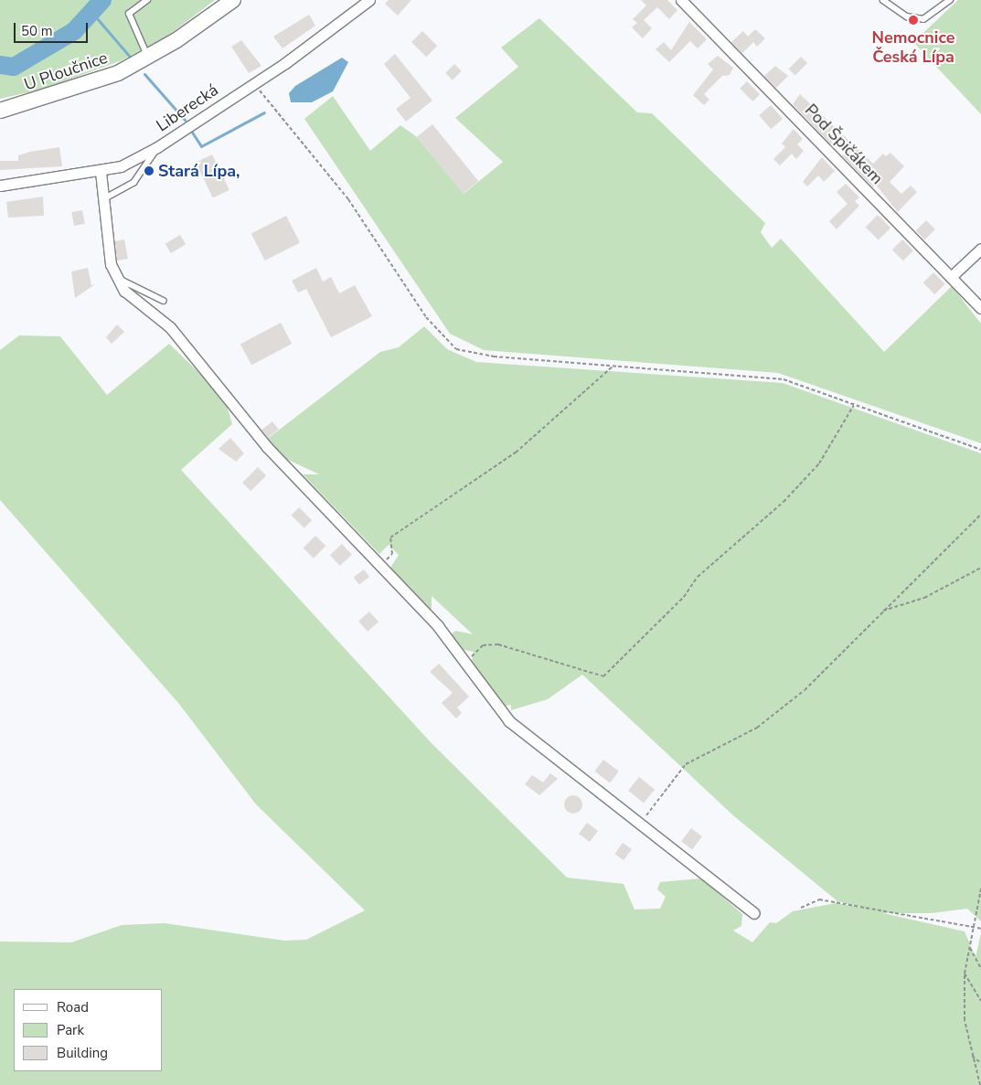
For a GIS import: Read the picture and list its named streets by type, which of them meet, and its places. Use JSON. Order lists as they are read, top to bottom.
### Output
{
  "streets": {
    "main road": ["U Ploučnice"],
    "street": ["Liberecká", "Pod Špičákem"]
  },
  "places": ["Nemocnice Česká Lípa", "Stará Lípa,"],
  "legend": ["Road", "Park", "Building"],
  "scale_bar": "50 m"
}
